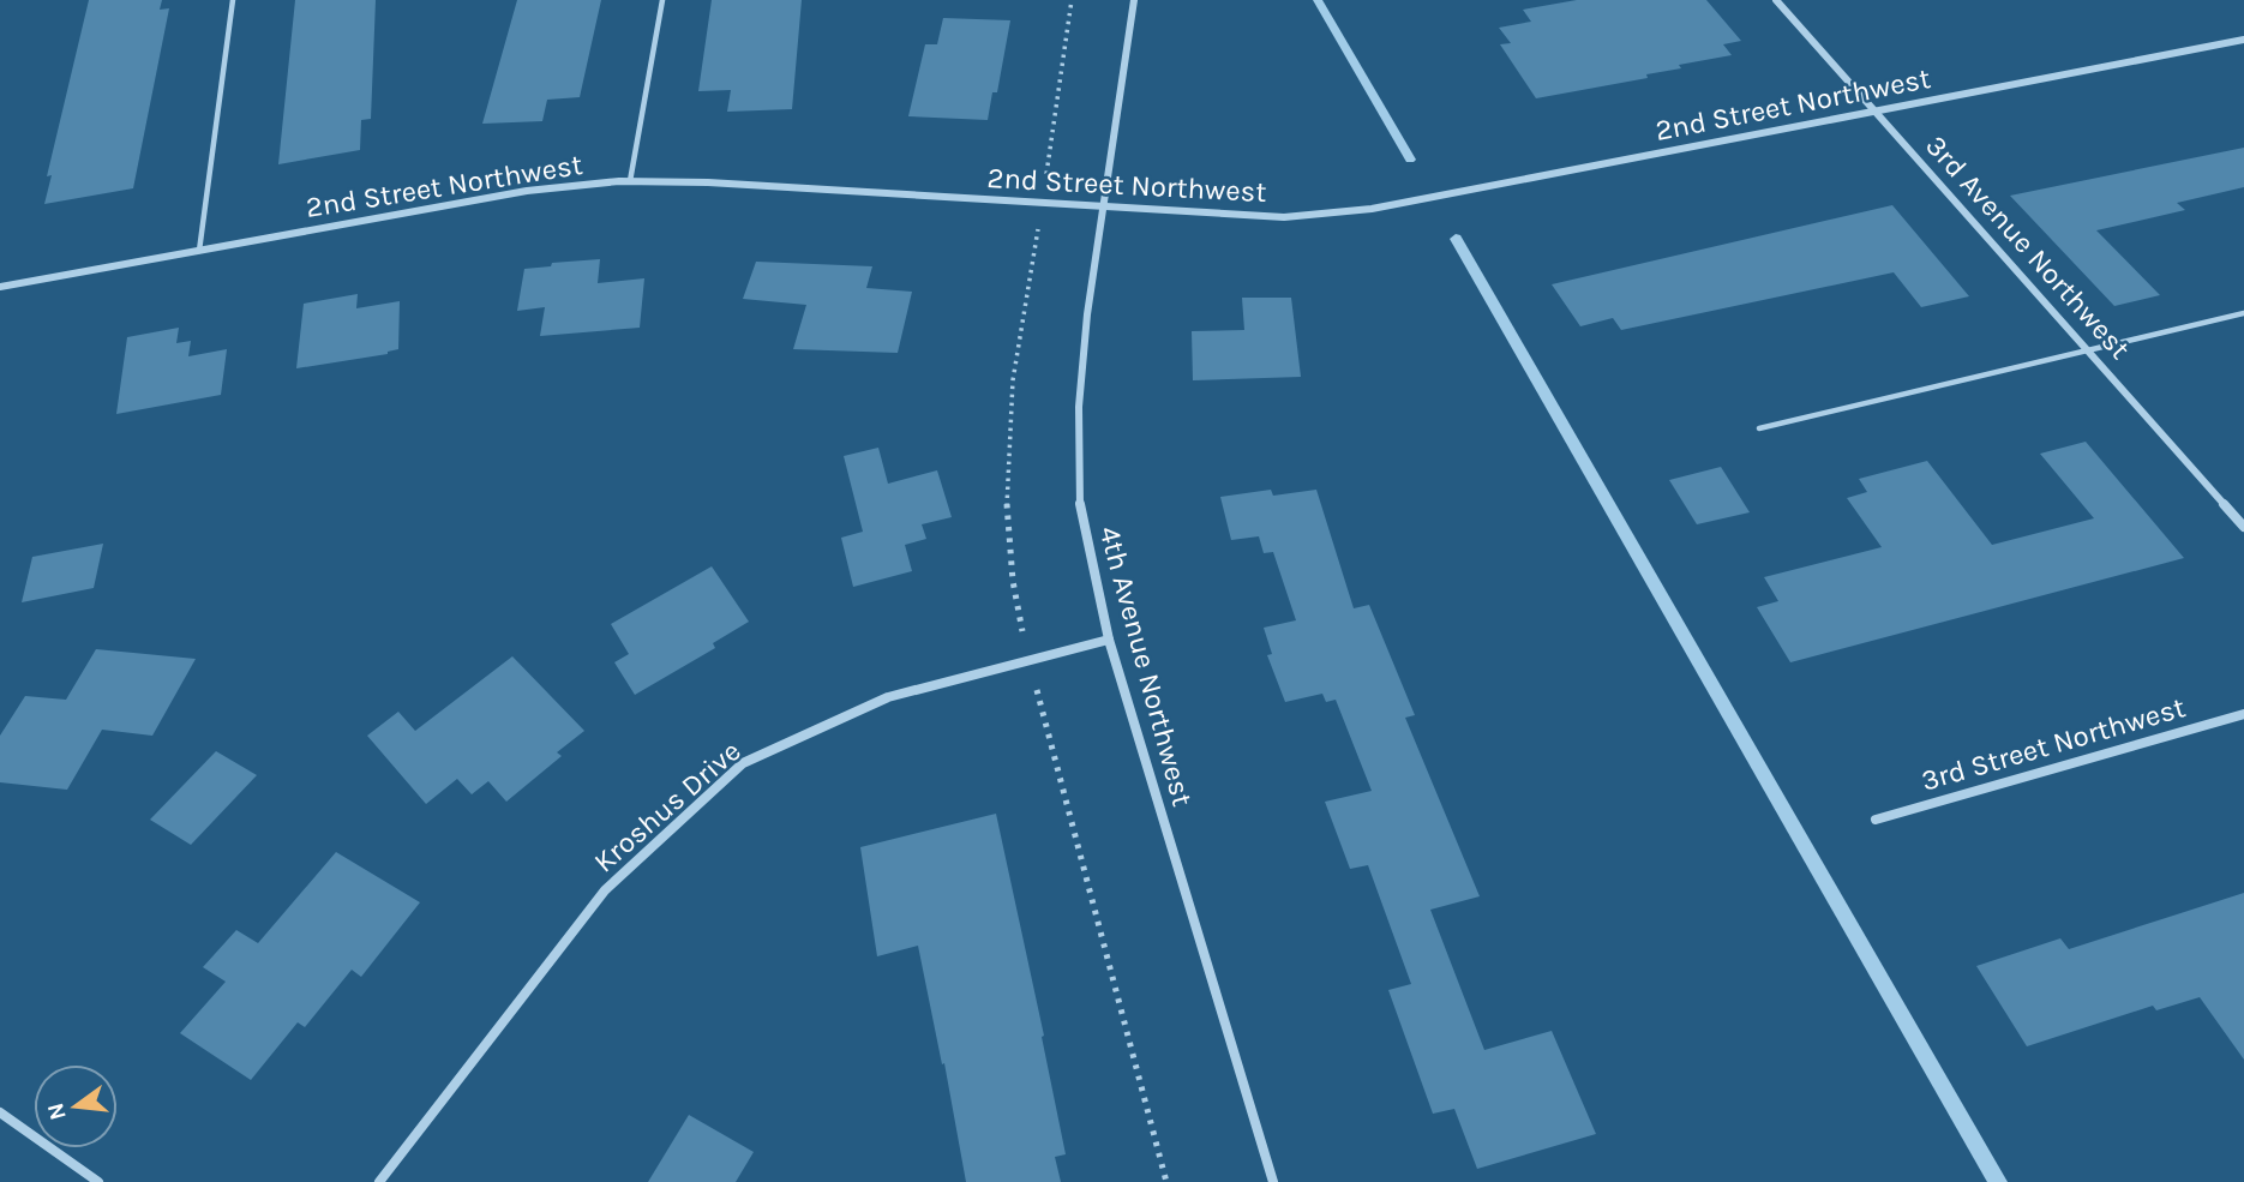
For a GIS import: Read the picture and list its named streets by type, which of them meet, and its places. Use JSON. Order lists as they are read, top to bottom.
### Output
{
  "streets": {
    "street": [
      "2nd Street Northwest",
      "3rd Avenue Northwest",
      "4th Avenue Northwest",
      "3rd Street Northwest",
      "Kroshus Drive"
    ]
  },
  "crossings": [
    ["2nd Street Northwest", "3rd Avenue Northwest"],
    ["2nd Street Northwest", "4th Avenue Northwest"],
    ["4th Avenue Northwest", "Kroshus Drive"]
  ],
  "north": "left"
}
